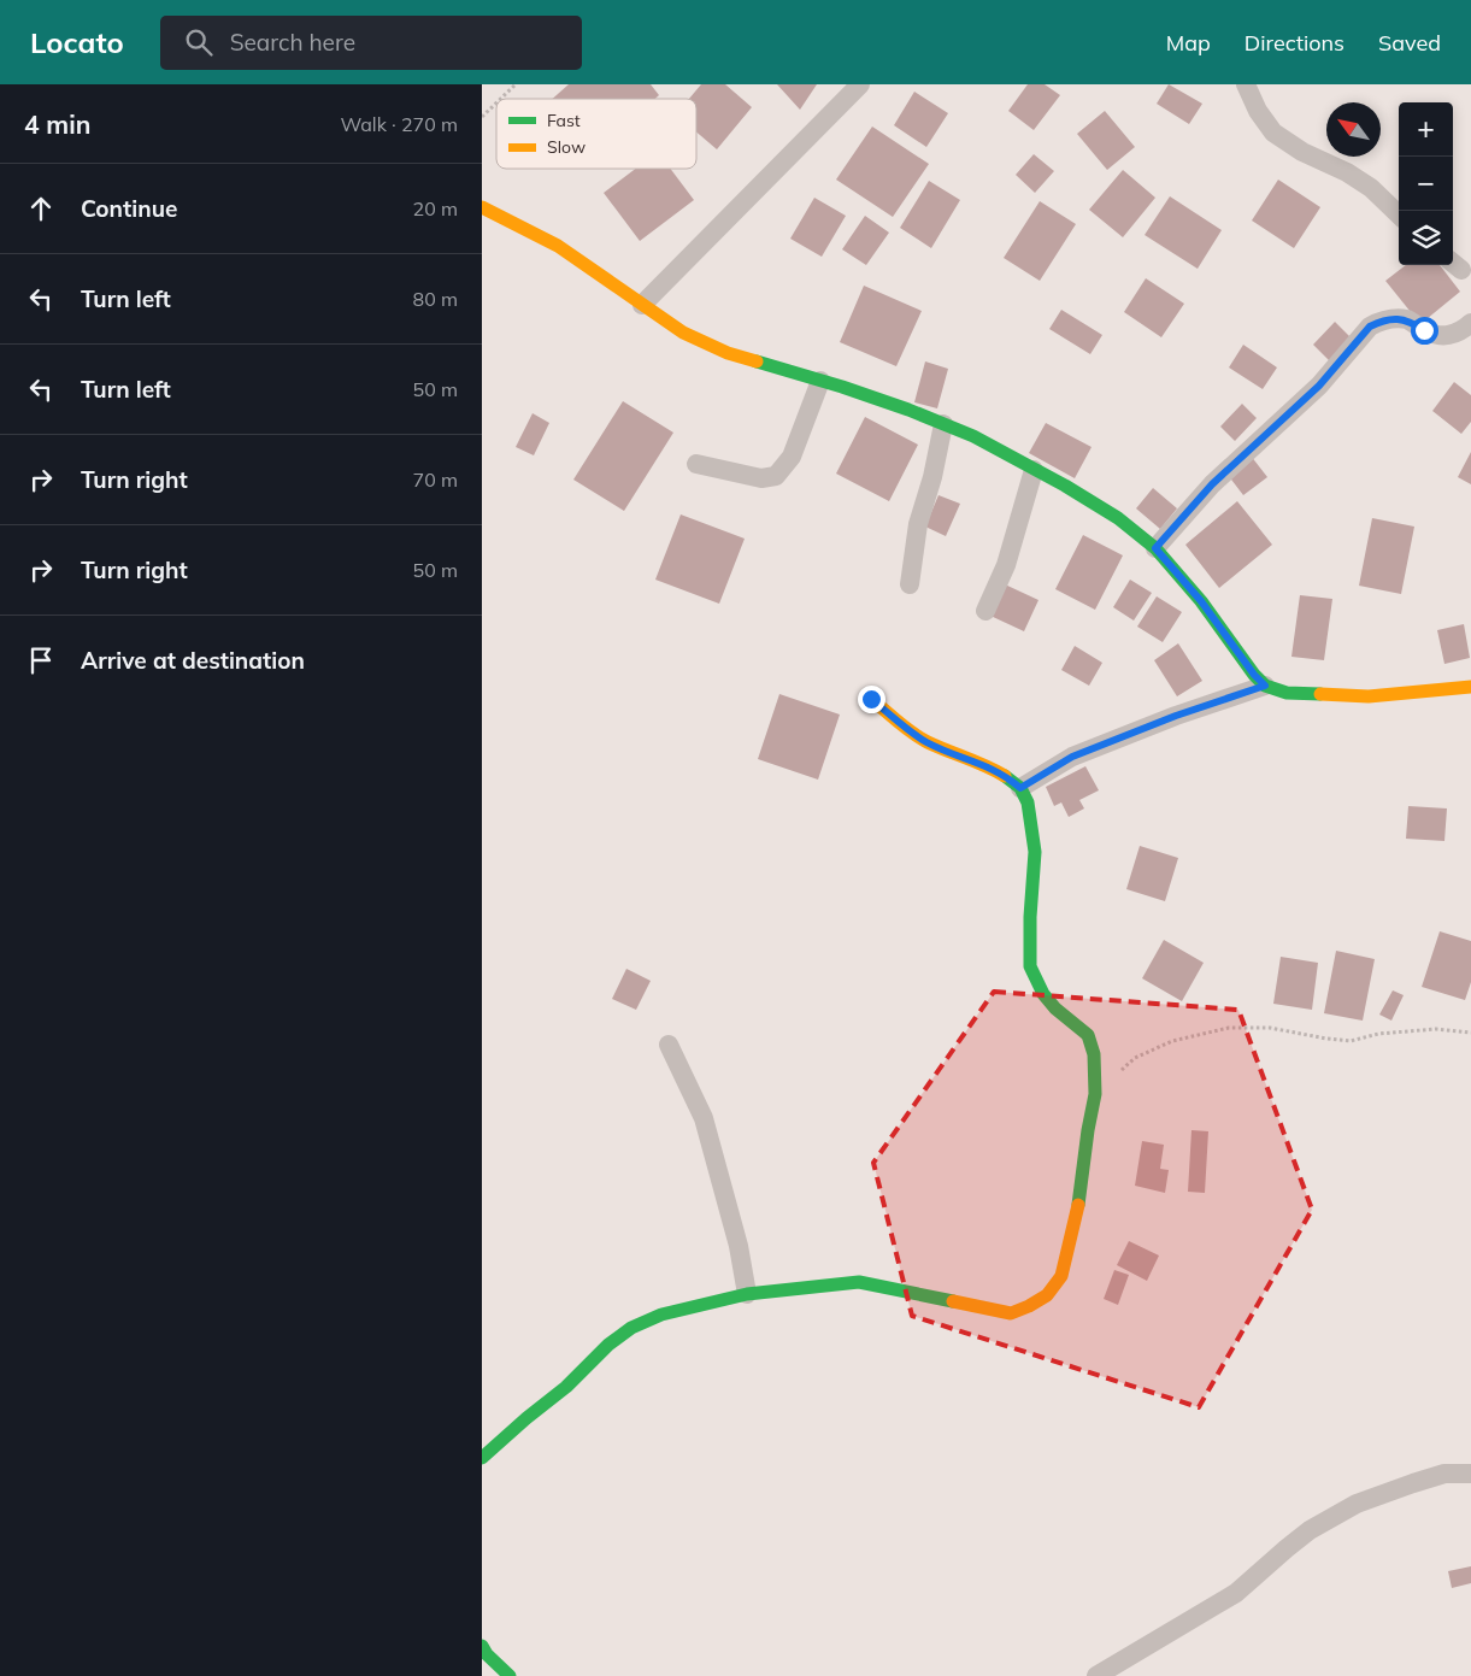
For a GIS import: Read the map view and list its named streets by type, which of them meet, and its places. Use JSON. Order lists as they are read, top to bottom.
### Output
{
  "legend": ["Fast", "Slow"],
  "north": "top left",
  "page": {
    "header": "Locato",
    "search": "Search here",
    "nav": ["Map", "Directions", "Saved"],
    "heading": ["4 min", "Walk · 270 m"],
    "map_buttons": ["+", "−"],
    "list": [
      ["Continue", "20 m"],
      ["Turn left", "80 m"],
      ["Turn left", "50 m"],
      ["Turn right", "70 m"],
      ["Turn right", "50 m"],
      "Arrive at destination"
    ]
  }
}
